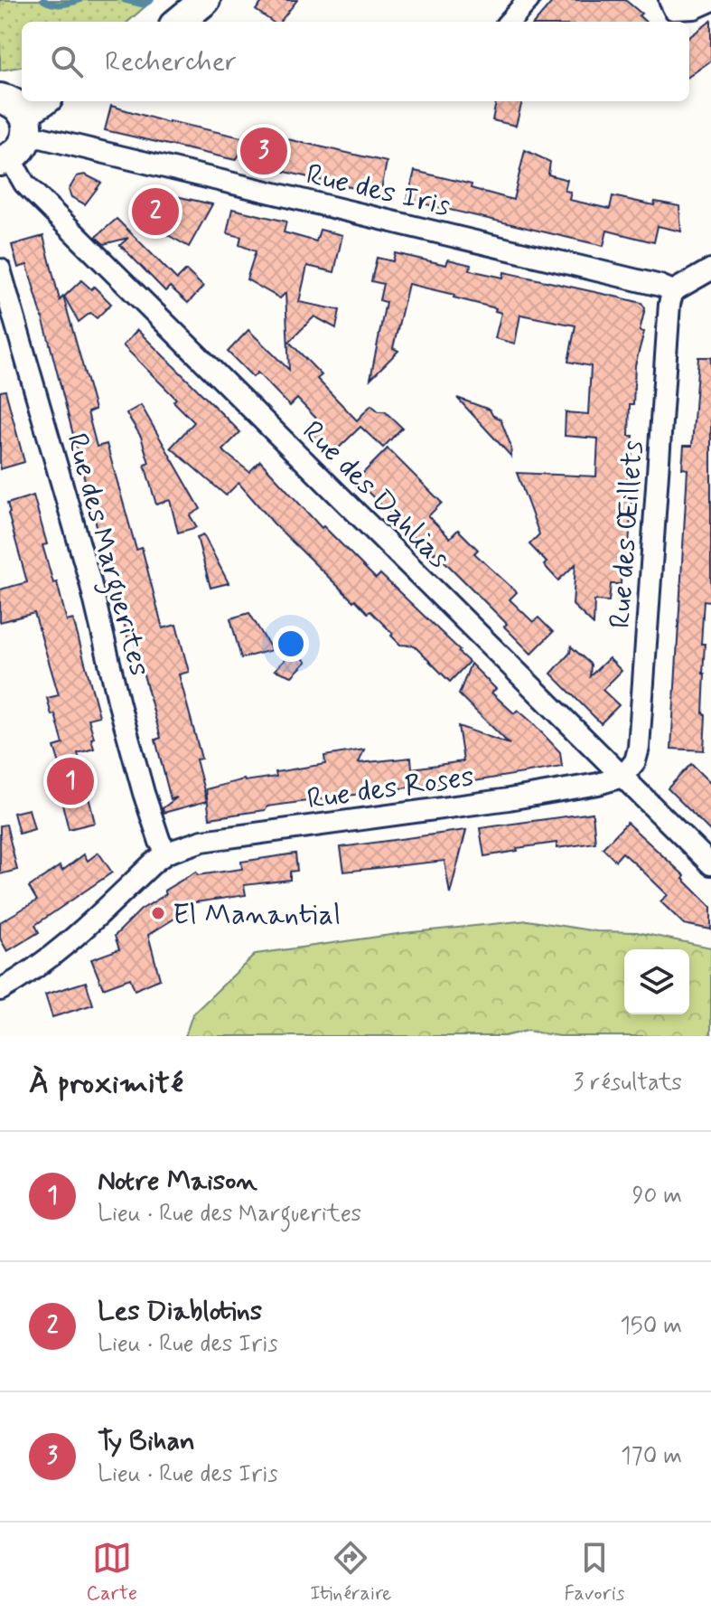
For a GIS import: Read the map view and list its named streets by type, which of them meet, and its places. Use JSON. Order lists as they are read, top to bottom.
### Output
{
  "streets": {
    "street": [
      "Rue des Iris",
      "Rue des Dahlias",
      "Rue des Œillets",
      "Rue des Marguerites",
      "Rue des Roses"
    ]
  },
  "crossings": [
    ["Rue des Iris", "Rue des Dahlias"],
    ["Rue des Iris", "Rue des Œillets"],
    ["Rue des Dahlias", "Rue des Œillets"],
    ["Rue des Dahlias", "Rue des Roses"],
    ["Rue des Œillets", "Rue des Roses"],
    ["Rue des Marguerites", "Rue des Roses"]
  ],
  "places": ["El Manantial"],
  "page": {
    "search": "Rechercher",
    "pins": ["3", "2", "1"],
    "heading": ["À proximité", "3 résultats"],
    "list": [
      {
        "mark": "1",
        "name": "Notre Maison",
        "note": "Lieu · Rue des Marguerites",
        "value": "90 m"
      },
      {
        "mark": "2",
        "name": "Les Diablotins",
        "note": "Lieu · Rue des Iris",
        "value": "150 m"
      },
      {
        "mark": "3",
        "name": "Ty Bihan",
        "note": "Lieu · Rue des Iris",
        "value": "170 m"
      }
    ],
    "nav": ["Carte", "Itinéraire", "Favoris"]
  }
}
